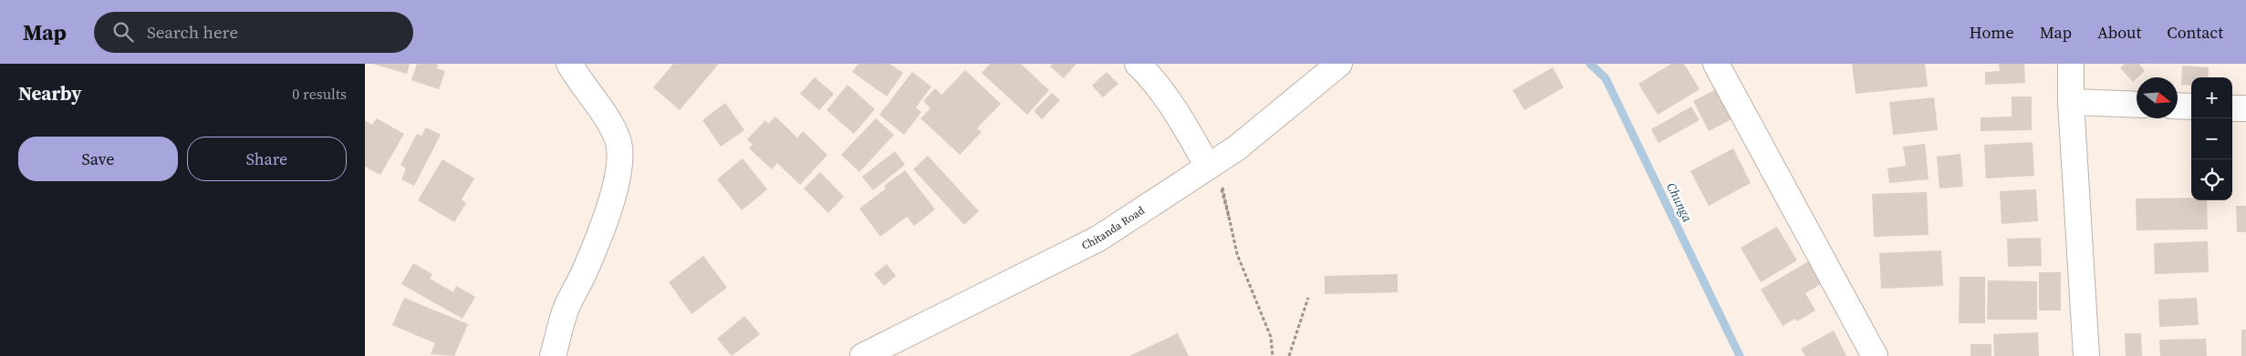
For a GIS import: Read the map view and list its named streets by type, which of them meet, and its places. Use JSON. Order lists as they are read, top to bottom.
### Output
{
  "streets": {
    "street": ["Chitanda Road"]
  },
  "water": ["Chunga"],
  "north": "right",
  "page": {
    "header": "Map",
    "search": "Search here",
    "nav": [
      "Home",
      "Map",
      "About",
      "Contact"
    ],
    "heading": ["Nearby", "0 results"],
    "map_buttons": ["+", "−"],
    "buttons": ["Save", "Share"]
  }
}
